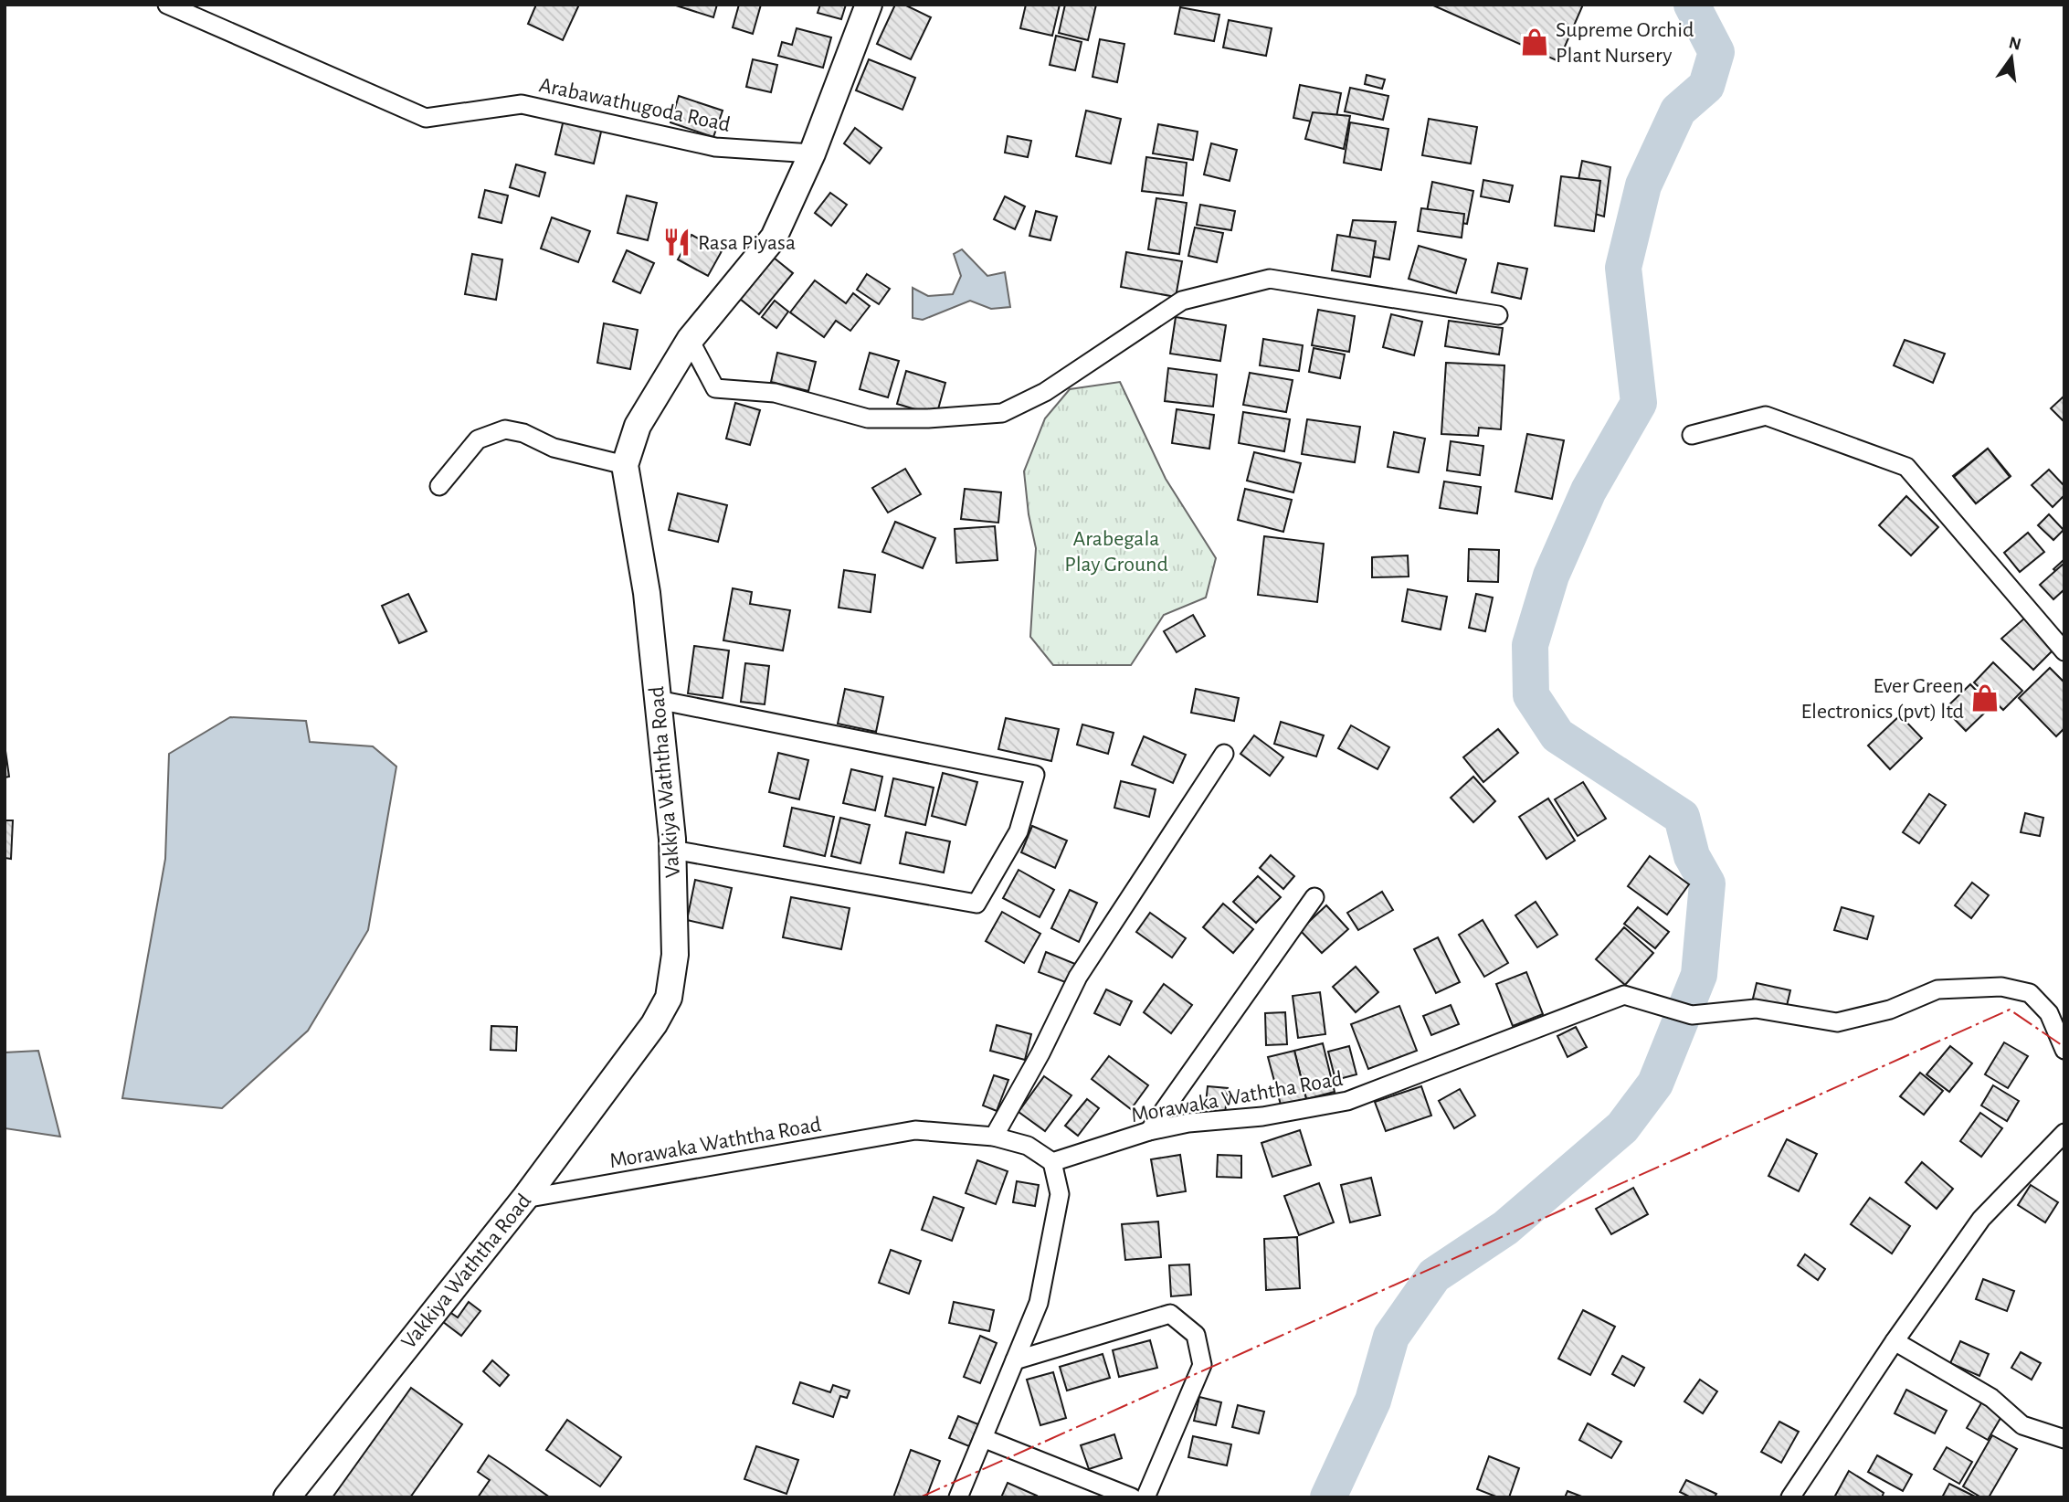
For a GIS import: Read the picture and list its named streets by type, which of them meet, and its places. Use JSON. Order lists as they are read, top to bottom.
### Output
{
  "streets": {
    "street": ["Arabawathugoda Road", "Vakkiya Waththa Road", "Morawaka Waththa Road"]
  },
  "crossings": [
    ["Arabawathugoda Road", "Vakkiya Waththa Road"],
    ["Vakkiya Waththa Road", "Morawaka Waththa Road"]
  ],
  "parks": ["Arabegala Play Ground"],
  "places": {
    "shop": ["Supreme Orchid Plant Nursery", "Ever Green Electronics (pvt) ltd"],
    "restaurant": ["Rasa Piyasa"]
  },
  "north": "top"
}
